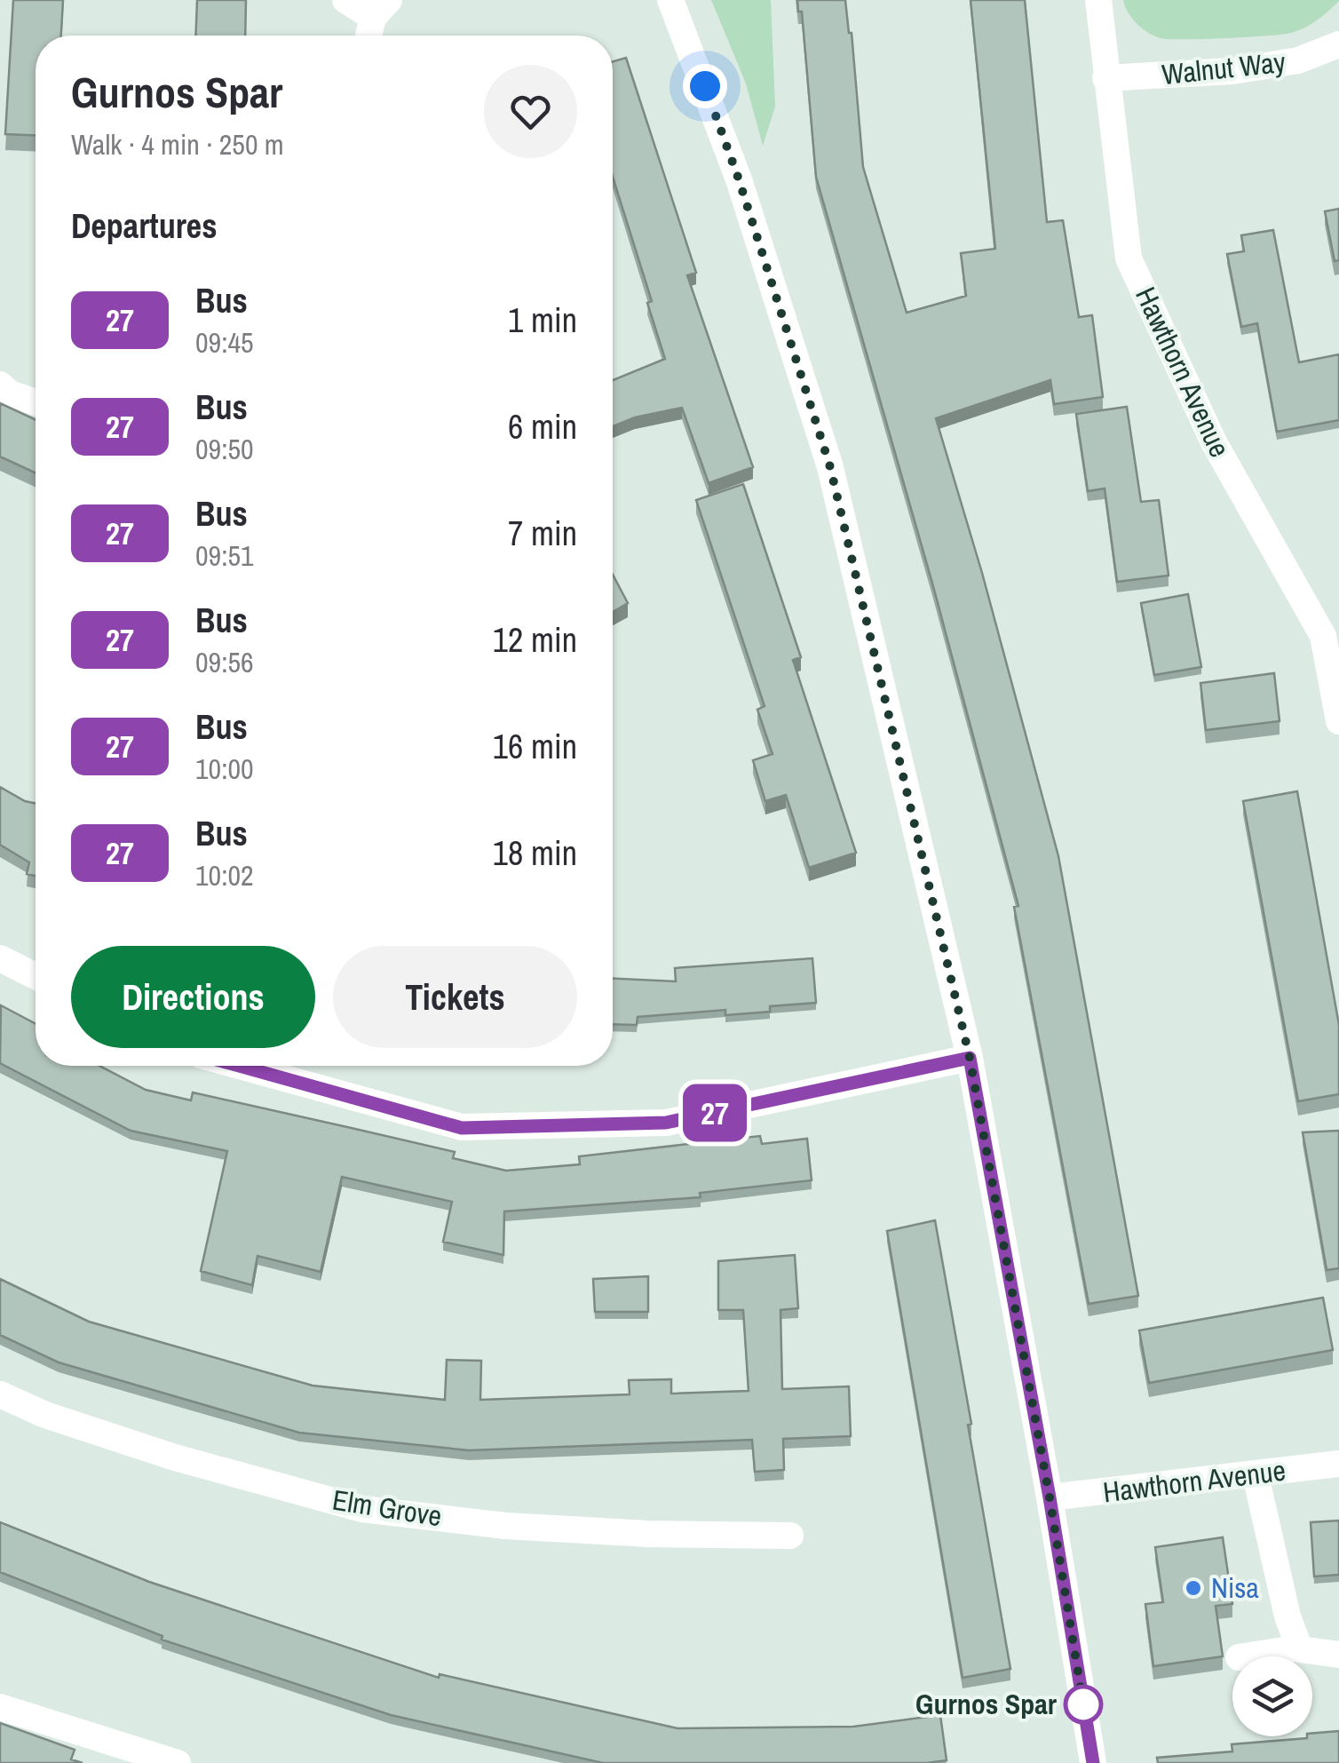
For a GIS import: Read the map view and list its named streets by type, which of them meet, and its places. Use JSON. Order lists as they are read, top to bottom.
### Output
{
  "streets": {
    "street": ["Walnut Way", "Hawthorn Avenue", "Elm Grove"]
  },
  "crossings": [
    ["Walnut Way", "Hawthorn Avenue"]
  ],
  "places": ["Nisa", "Gurnos Spar"],
  "lines": ["bus line 27"],
  "page": {
    "on_map": "27",
    "heading": [
      ["Gurnos Spar", "Walk · 4 min · 250 m"],
      "Departures"
    ],
    "list": [
      {
        "mark": "27",
        "name": "Bus",
        "note": "09:45",
        "value": "1 min"
      },
      {
        "mark": "27",
        "name": "Bus",
        "note": "09:50",
        "value": "6 min"
      },
      {
        "mark": "27",
        "name": "Bus",
        "note": "09:51",
        "value": "7 min"
      },
      {
        "mark": "27",
        "name": "Bus",
        "note": "09:56",
        "value": "12 min"
      },
      {
        "mark": "27",
        "name": "Bus",
        "note": "10:00",
        "value": "16 min"
      },
      {
        "mark": "27",
        "name": "Bus",
        "note": "10:02",
        "value": "18 min"
      }
    ],
    "buttons": ["Directions", "Tickets"]
  }
}
